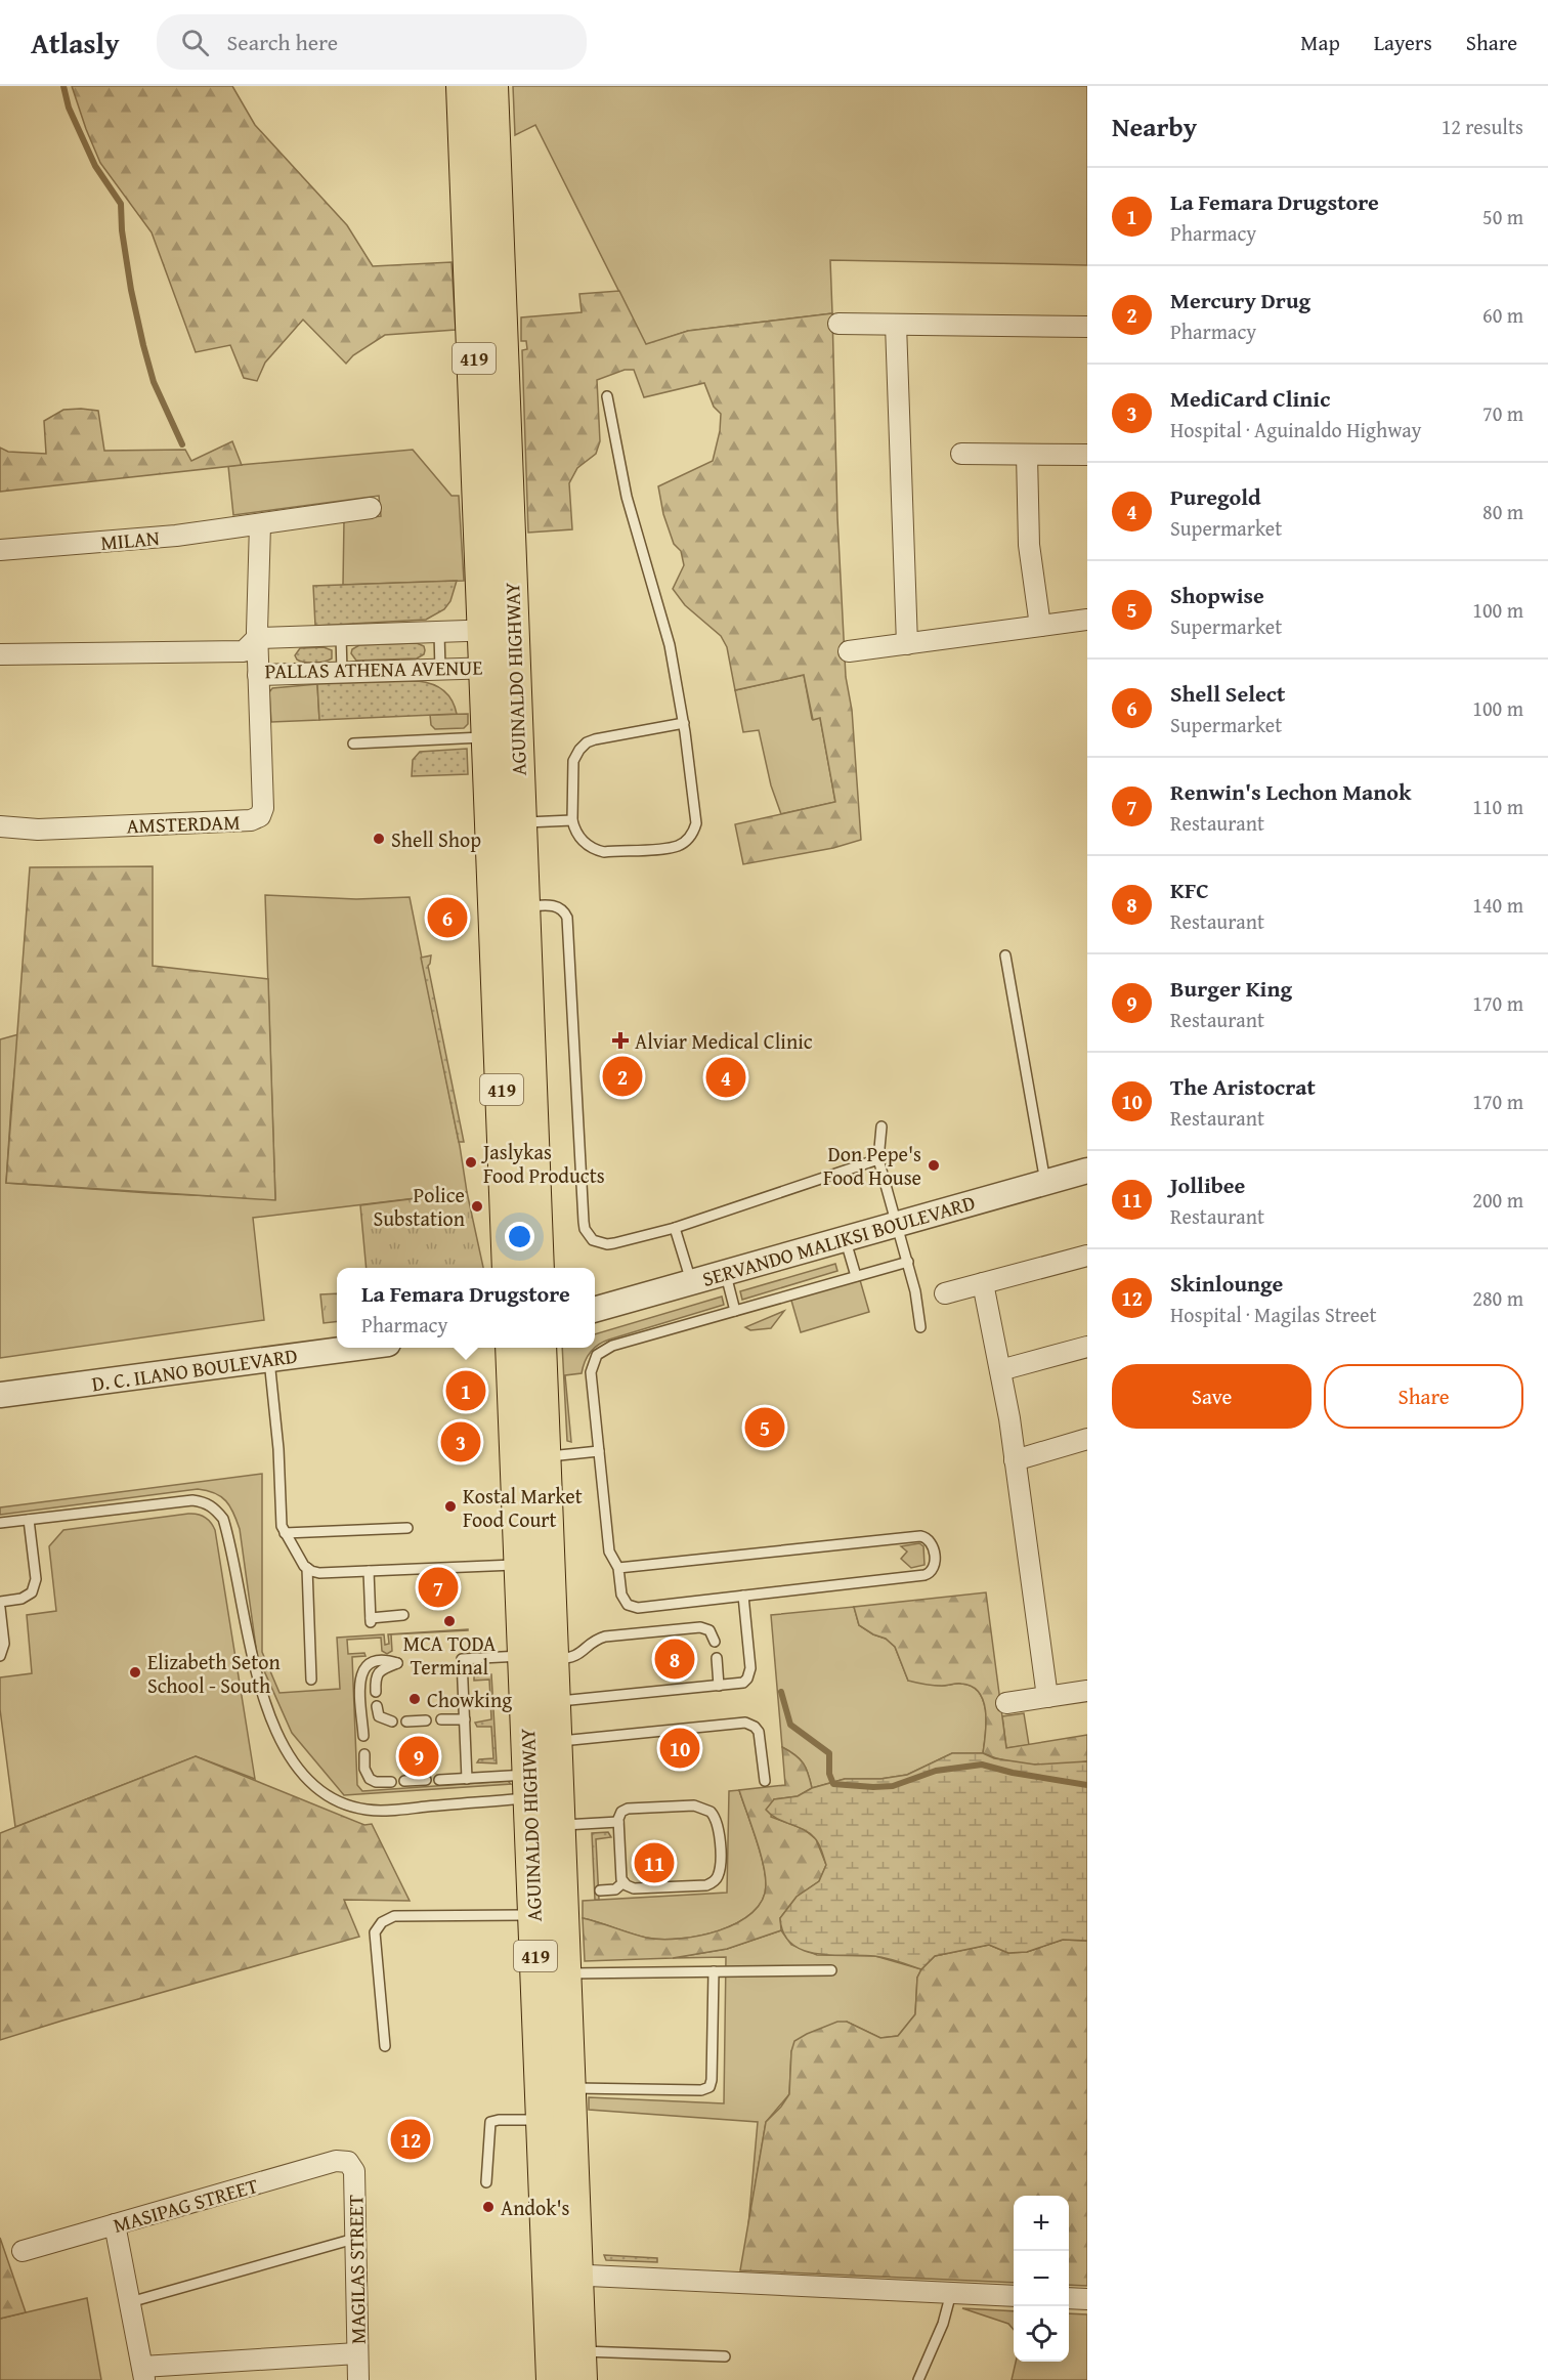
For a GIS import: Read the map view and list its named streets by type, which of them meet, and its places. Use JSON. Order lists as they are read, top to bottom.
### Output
{
  "streets": {
    "highway": ["419", "AGUINALDO HIGHWAY"],
    "street": [
      "MILAN",
      "PALLAS ATHENA AVENUE",
      "AMSTERDAM",
      "SERVANDO MALIKSI BOULEVARD",
      "D. C. ILANO BOULEVARD",
      "MASIPAG STREET",
      "MAGILAS STREET"
    ]
  },
  "crossings": [
    ["PALLAS ATHENA AVENUE", "AGUINALDO HIGHWAY"],
    ["PALLAS ATHENA AVENUE", "AMSTERDAM"],
    ["MASIPAG STREET", "MAGILAS STREET"]
  ],
  "places": {
    "other": [
      "Shell Shop",
      "Jaslykas Food Products",
      "Don Pepe's Food House",
      "Police Substation",
      "Kostal Market Food Court",
      "MCA TODA Terminal",
      "Elizabeth Seton School - South",
      "Chowking",
      "Andok's"
    ],
    "health": ["Alviar Medical Clinic"]
  },
  "page": {
    "header": "Atlasly",
    "search": "Search here",
    "nav": ["Map", "Layers", "Share"],
    "heading": ["Nearby", "12 results"],
    "list": [
      {
        "mark": "1",
        "name": "La Femara Drugstore",
        "note": "Pharmacy",
        "value": "50 m"
      },
      {
        "mark": "2",
        "name": "Mercury Drug",
        "note": "Pharmacy",
        "value": "60 m"
      },
      {
        "mark": "3",
        "name": "MediCard Clinic",
        "note": "Hospital · Aguinaldo Highway",
        "value": "70 m"
      },
      {
        "mark": "4",
        "name": "Puregold",
        "note": "Supermarket",
        "value": "80 m"
      },
      {
        "mark": "5",
        "name": "Shopwise",
        "note": "Supermarket",
        "value": "100 m"
      },
      {
        "mark": "6",
        "name": "Shell Select",
        "note": "Supermarket",
        "value": "100 m"
      },
      {
        "mark": "7",
        "name": "Renwin's Lechon Manok",
        "note": "Restaurant",
        "value": "110 m"
      },
      {
        "mark": "8",
        "name": "KFC",
        "note": "Restaurant",
        "value": "140 m"
      },
      {
        "mark": "9",
        "name": "Burger King",
        "note": "Restaurant",
        "value": "170 m"
      },
      {
        "mark": "10",
        "name": "The Aristocrat",
        "note": "Restaurant",
        "value": "170 m"
      },
      {
        "mark": "11",
        "name": "Jollibee",
        "note": "Restaurant",
        "value": "200 m"
      },
      {
        "mark": "12",
        "name": "Skinlounge",
        "note": "Hospital · Magilas Street",
        "value": "280 m"
      }
    ],
    "pins": [
      "6",
      "2",
      "4",
      "1",
      "5",
      "3",
      "7",
      "8",
      "10",
      "9",
      "11",
      "12"
    ],
    "popup": ["La Femara Drugstore", "Pharmacy"],
    "buttons": ["Save", "Share"],
    "map_buttons": ["+", "−"]
  }
}
